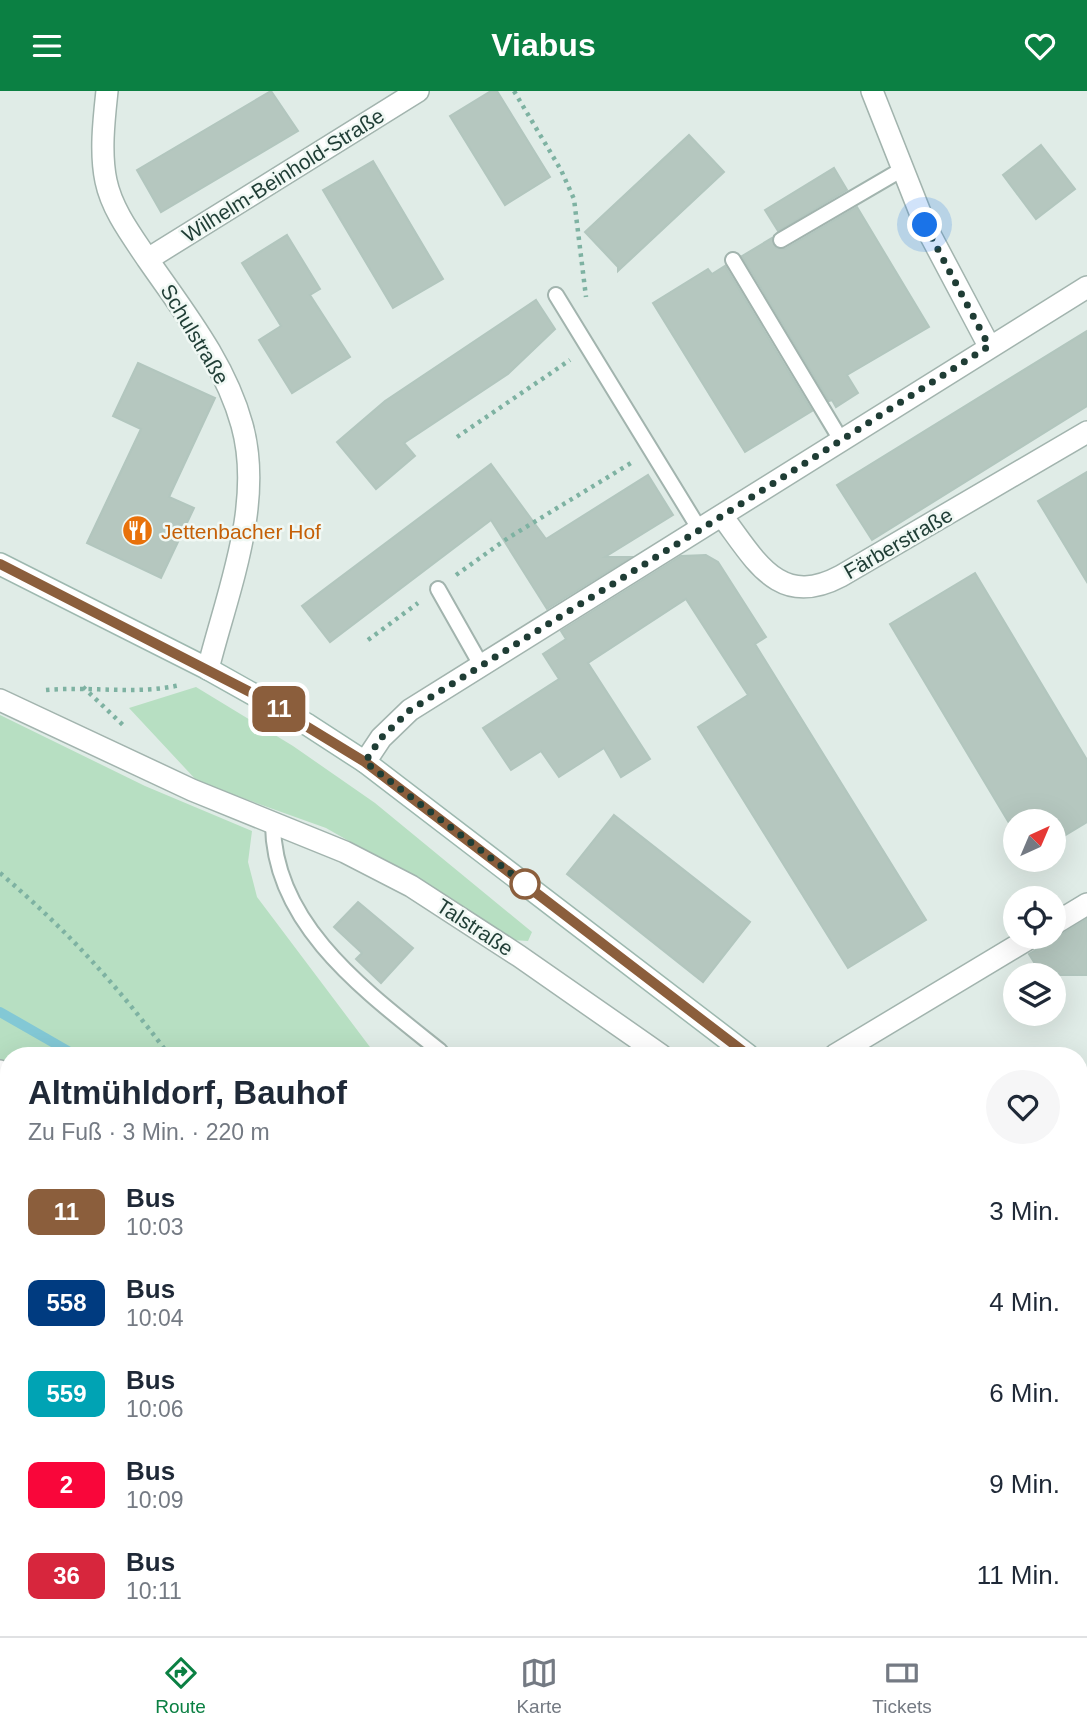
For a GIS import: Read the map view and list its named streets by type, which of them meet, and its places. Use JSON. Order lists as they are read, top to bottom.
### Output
{
  "streets": {
    "street": [
      "Wilhelm-Beinhold-Straße",
      "Schulstraße",
      "Färberstraße",
      "Talstraße"
    ]
  },
  "crossings": [
    ["Wilhelm-Beinhold-Straße", "Schulstraße"]
  ],
  "places": {
    "restaurant": ["Jettenbacher Hof"]
  },
  "lines": ["bus line 11"],
  "north": "top right",
  "page": {
    "header": "Viabus",
    "on_map": "11",
    "heading": ["Altmühldorf, Bauhof", "Zu Fuß · 3 Min. · 220 m"],
    "list": [
      {
        "mark": "11",
        "name": "Bus",
        "note": "10:03",
        "value": "3 Min."
      },
      {
        "mark": "558",
        "name": "Bus",
        "note": "10:04",
        "value": "4 Min."
      },
      {
        "mark": "559",
        "name": "Bus",
        "note": "10:06",
        "value": "6 Min."
      },
      {
        "mark": "2",
        "name": "Bus",
        "note": "10:09",
        "value": "9 Min."
      },
      {
        "mark": "36",
        "name": "Bus",
        "note": "10:11",
        "value": "11 Min."
      }
    ],
    "tabs": ["Route", "Karte", "Tickets"]
  }
}
